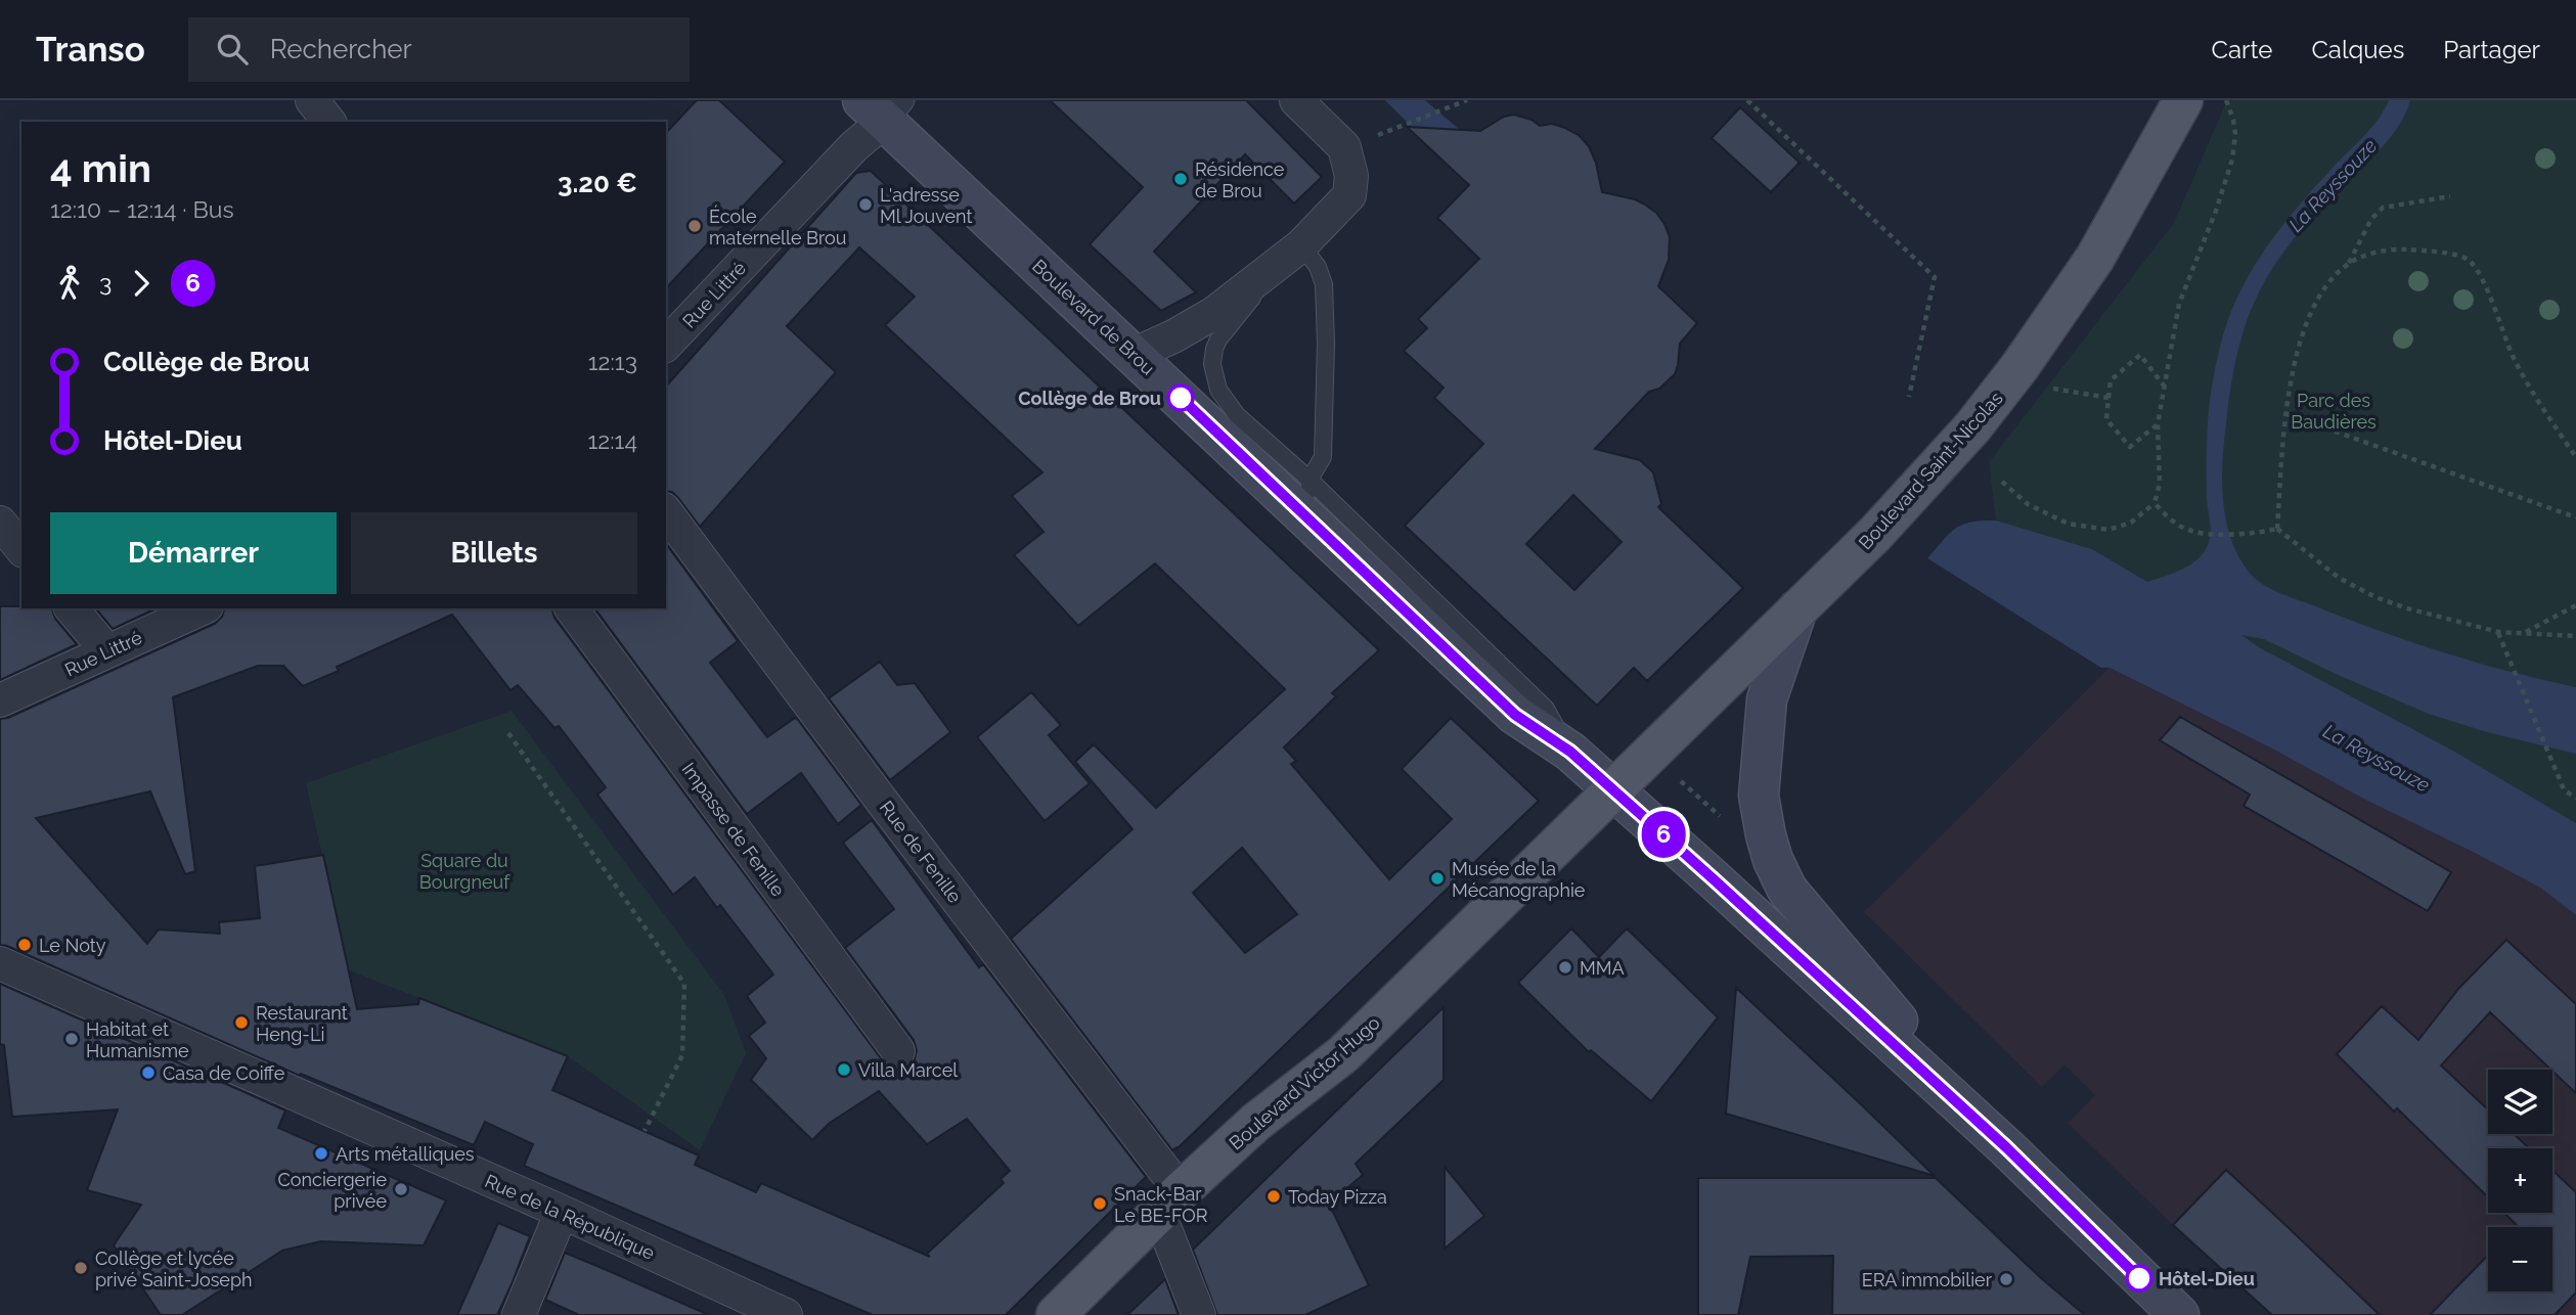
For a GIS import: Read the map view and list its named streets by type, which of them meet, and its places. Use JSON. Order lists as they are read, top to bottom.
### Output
{
  "streets": {
    "main road": ["Boulevard de Brou", "Boulevard Saint-Nicolas", "Boulevard Victor Hugo"],
    "street": [
      "Rue Littré",
      "Impasse de Fenille",
      "Rue de Fenille",
      "Rue de la République"
    ]
  },
  "crossings": [
    ["Rue Littré", "Boulevard de Brou"],
    ["Boulevard de Brou", "Boulevard Saint-Nicolas"],
    ["Boulevard de Brou", "Boulevard Victor Hugo"],
    ["Boulevard Saint-Nicolas", "Boulevard Victor Hugo"],
    ["Rue de Fenille", "Boulevard Victor Hugo"]
  ],
  "water": ["La Reyssouze"],
  "parks": ["Parc des Baudières", "Square du Bourgneuf"],
  "places": [
    "Résidence de Brou",
    "L'adresse Ml Jouvent",
    "École maternelle Brou",
    "Collège de Brou",
    "Musée de la Mécanographie",
    "Le Noty",
    "MMA",
    "Restaurant Heng-Li",
    "Habitat et Humanisme",
    "Villa Marcel",
    "Casa de Coiffe",
    "Arts métalliques",
    "Conciergerie privée",
    "Today Pizza",
    "Snack-Bar Le BE-FOR",
    "Collège et lycée privé Saint-Joseph",
    "Hôtel-Dieu",
    "ERA immobilier"
  ],
  "lines": ["bus line 6"],
  "page": {
    "header": "Transo",
    "search": "Rechercher",
    "nav": ["Carte", "Calques", "Partager"],
    "on_map": "6",
    "heading": ["4 min", "12:10 – 12:14 · Bus", "3.20 €"],
    "legs": ["3", "6"],
    "list": [
      {
        "name": "Collège de Brou",
        "value": "12:13"
      },
      {
        "name": "Hôtel-Dieu",
        "value": "12:14"
      }
    ],
    "buttons": ["Démarrer", "Billets"],
    "map_buttons": ["+", "−"]
  }
}
